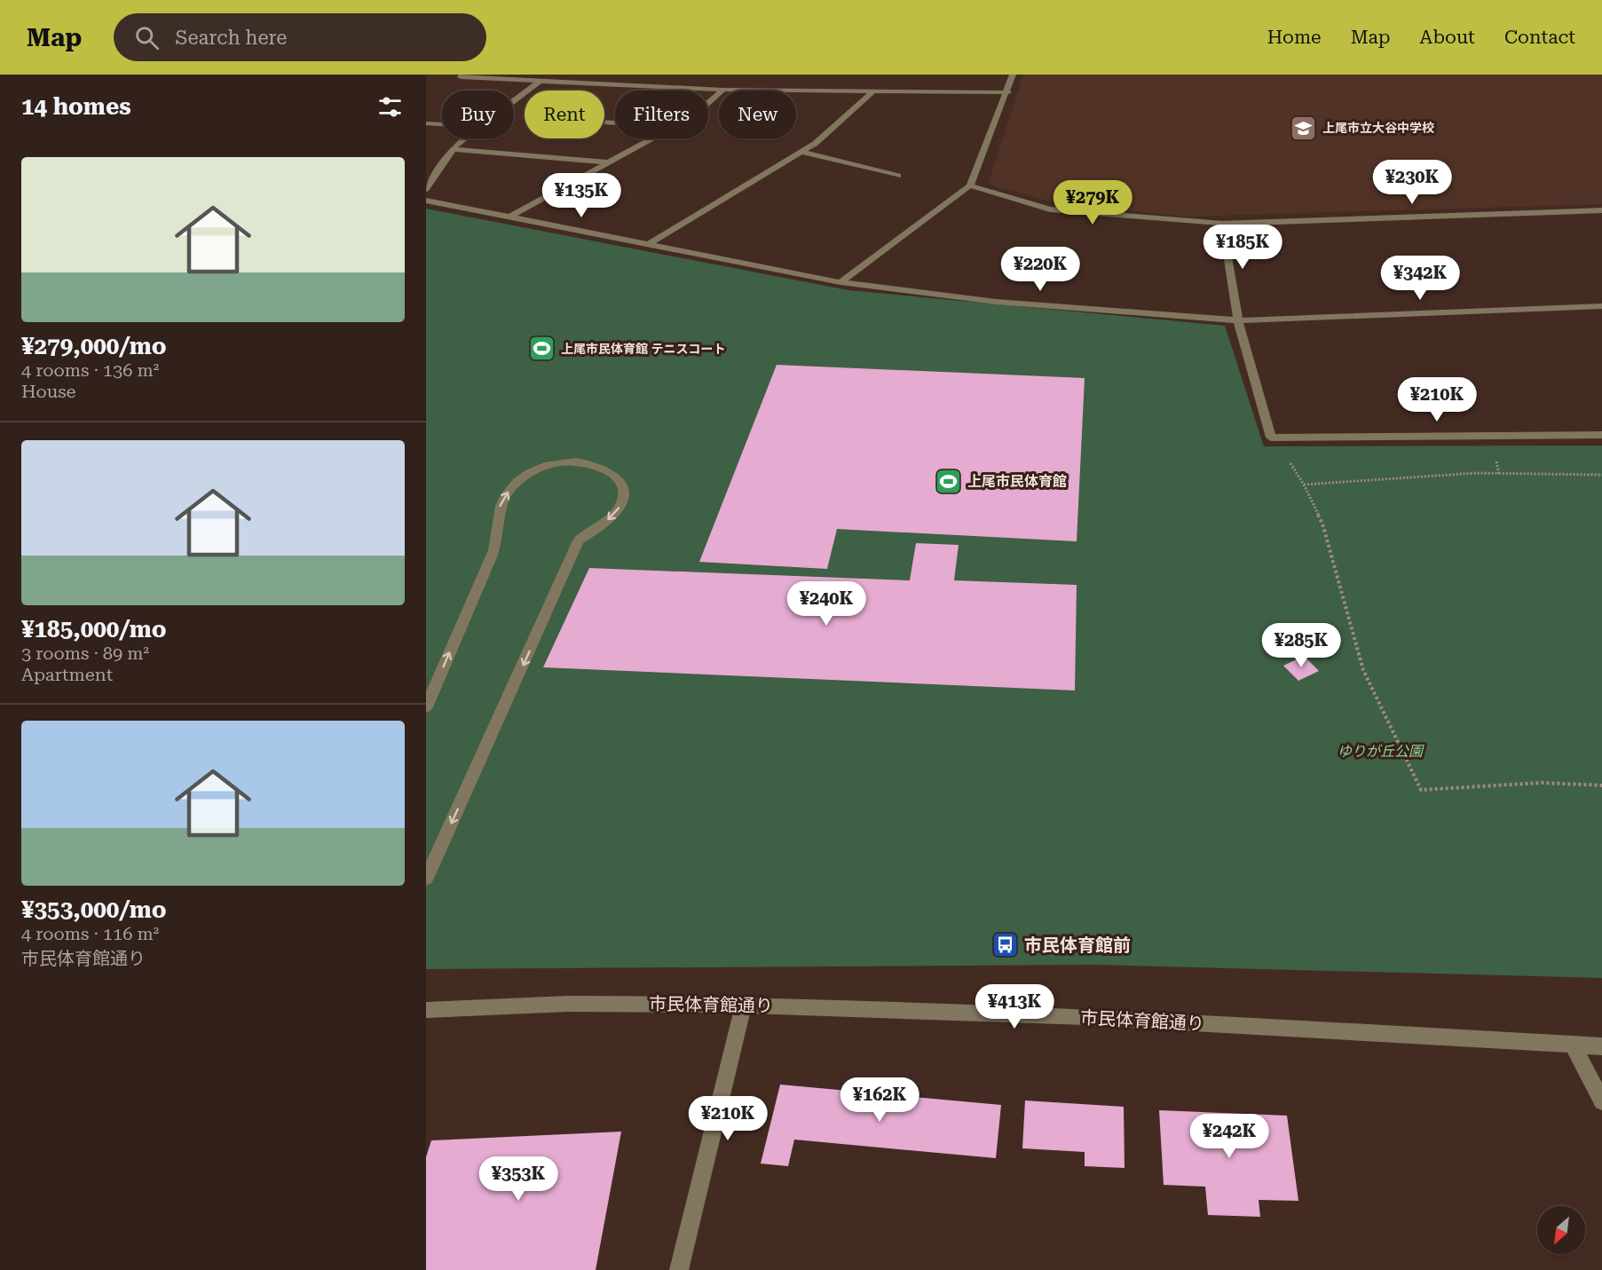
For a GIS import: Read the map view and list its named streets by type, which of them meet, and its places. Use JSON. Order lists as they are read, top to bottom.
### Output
{
  "streets": {
    "street": ["市民体育館通り"]
  },
  "parks": ["ゆりが丘公園"],
  "places": {
    "school or university": ["上尾市立大谷中学校"],
    "sports": ["上尾市民体育館 テニスコート", "上尾市民体育館"],
    "bus stop": ["市民体育館前"]
  },
  "north": "bottom left",
  "page": {
    "header": "Map",
    "search": "Search here",
    "nav": [
      "Home",
      "Map",
      "About",
      "Contact"
    ],
    "heading": "14 homes",
    "chip": [
      "Buy",
      "Rent",
      "Filters",
      "New"
    ],
    "list": [
      {
        "name": "¥279,000/mo",
        "note": "4 rooms · 136 m² · House"
      },
      {
        "name": "¥185,000/mo",
        "note": "3 rooms · 89 m² · Apartment"
      },
      {
        "name": "¥353,000/mo",
        "note": "4 rooms · 116 m² · 市民体育館通り"
      }
    ],
    "price": [
      "¥230K",
      "¥135K",
      "¥279K",
      "¥185K",
      "¥220K",
      "¥342K",
      "¥210K",
      "¥240K",
      "¥285K",
      "¥413K",
      "¥162K",
      "¥210K",
      "¥242K",
      "¥353K"
    ]
  }
}
